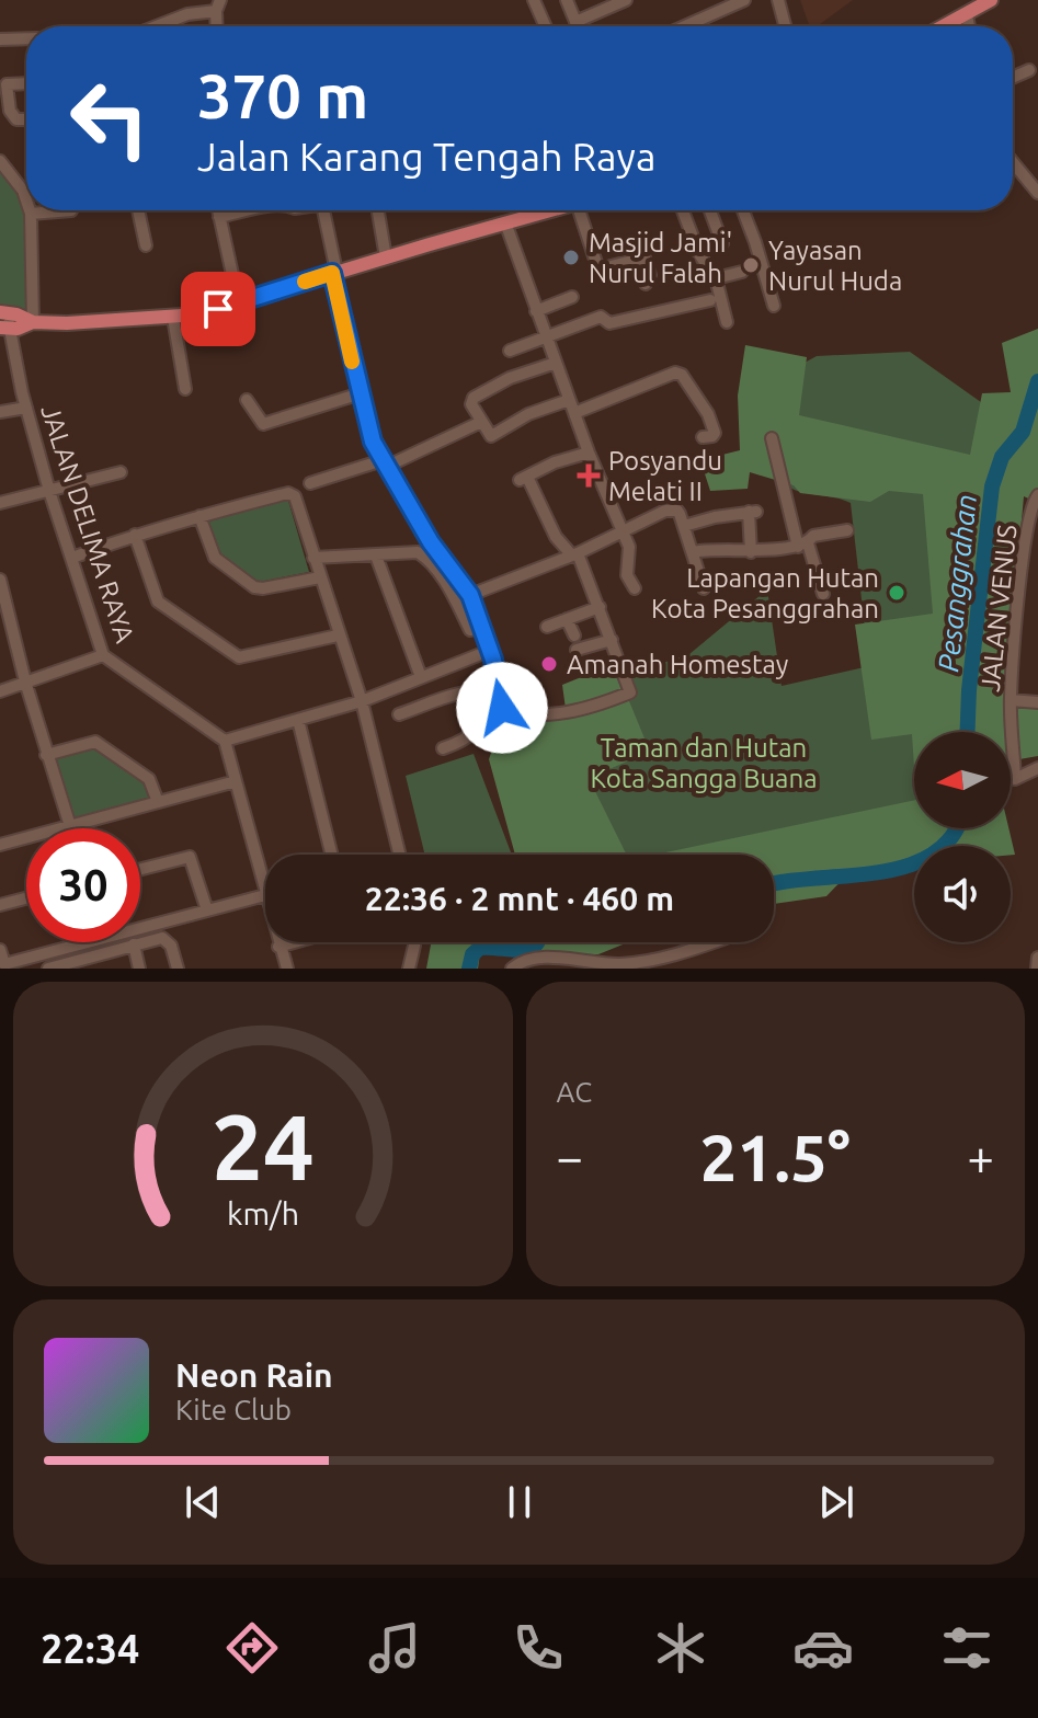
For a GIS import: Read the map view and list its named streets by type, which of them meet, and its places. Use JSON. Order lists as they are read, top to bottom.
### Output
{
  "streets": {
    "street": ["JALAN DELIMA RAYA", "JALAN VENUS"]
  },
  "water": ["Pesanggrahan"],
  "parks": ["Taman dan Hutan Kota Sangga Buana"],
  "places": {
    "other": [
      "Masjid Jami' Nurul Falah",
      "Yayasan Nurul Huda",
      "Lapangan Hutan Kota Pesanggrahan",
      "Amanah Homestay"
    ],
    "health": ["Posyandu Melati II"]
  },
  "north": "left",
  "page": {
    "turn": ["370 m", "Jalan Karang Tengah Raya"],
    "limit": "30",
    "trip": "22:36 · 2 mnt · 460 m",
    "tile": "AC",
    "heat": ["−", "21.5°", "+"],
    "song": ["Neon Rain", "Kite Club"],
    "tabs": "22:34",
    "gauge": ["24", "km/h"]
  }
}
